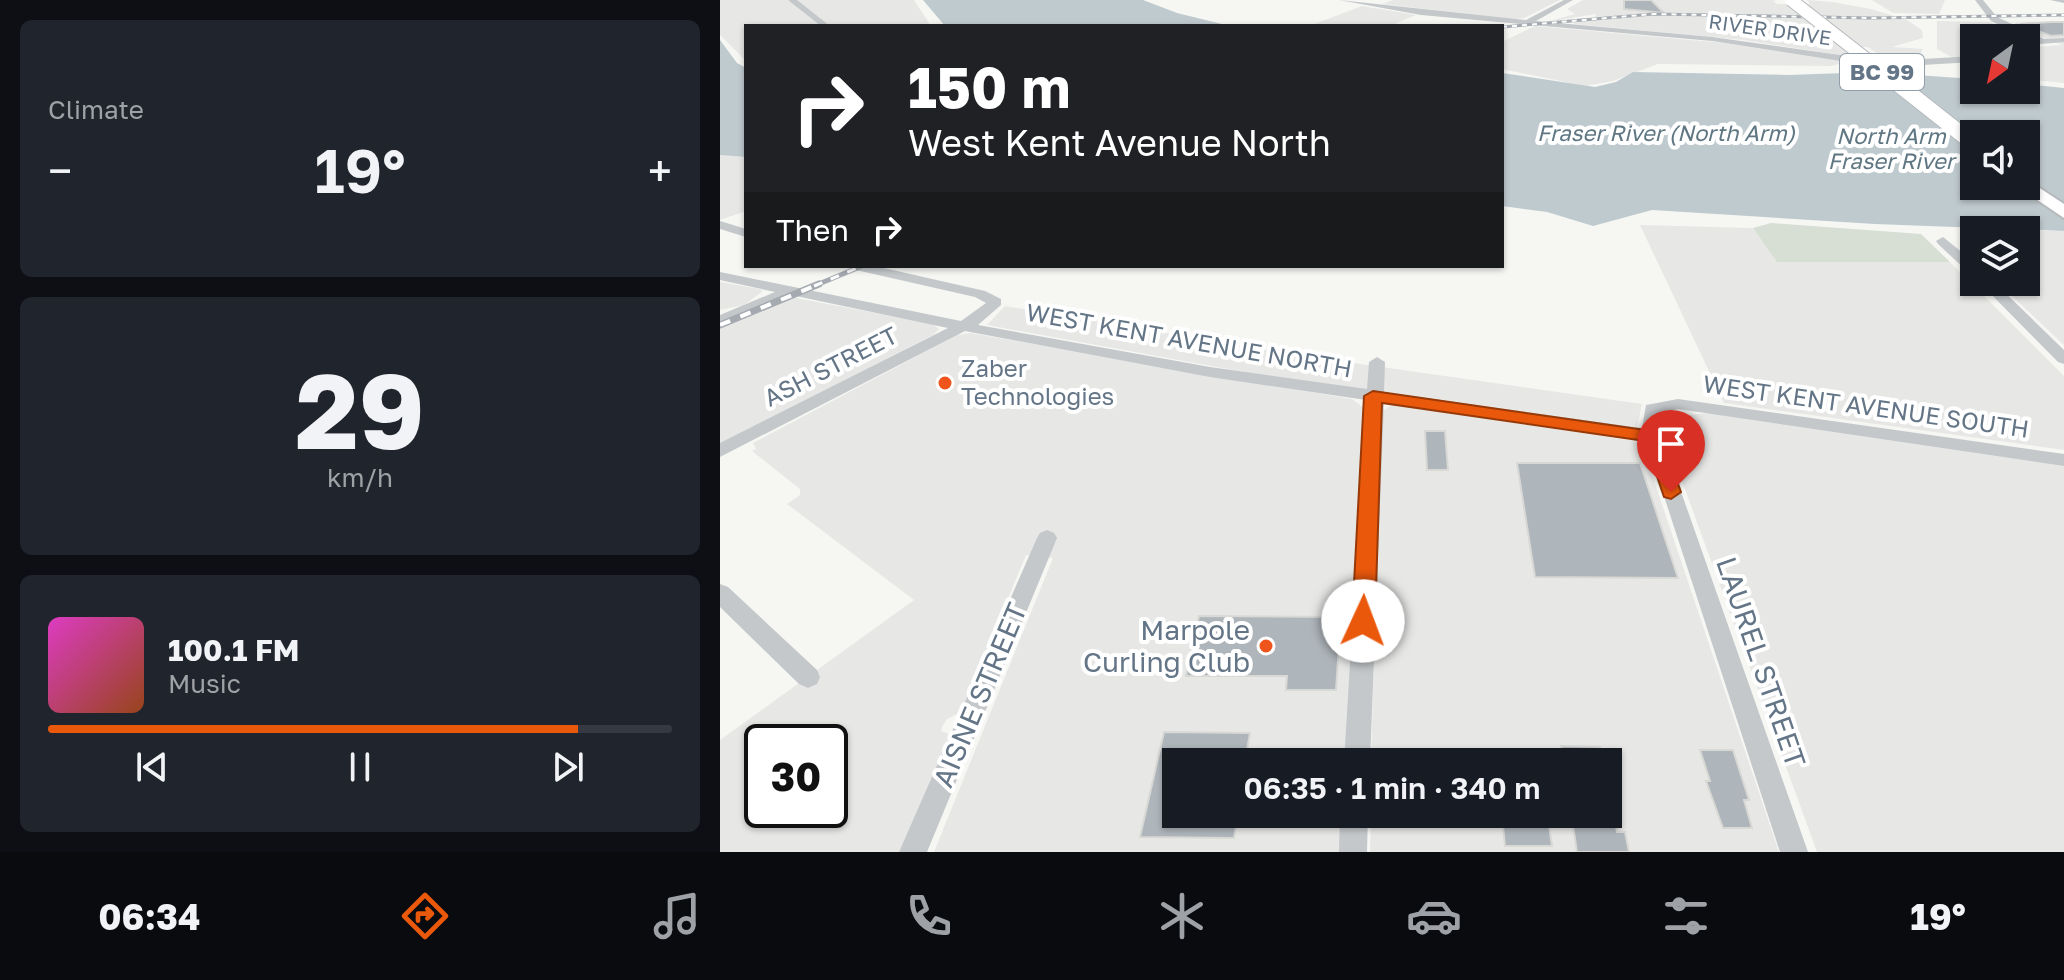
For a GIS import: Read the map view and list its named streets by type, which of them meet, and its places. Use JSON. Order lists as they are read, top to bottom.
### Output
{
  "streets": {
    "highway": ["BC 99"],
    "street": [
      "RIVER DRIVE",
      "WEST KENT AVENUE NORTH",
      "ASH STREET",
      "WEST KENT AVENUE SOUTH",
      "LAUREL STREET",
      "AISNE STREET"
    ]
  },
  "crossings": [
    ["WEST KENT AVENUE NORTH", "ASH STREET"],
    ["WEST KENT AVENUE NORTH", "WEST KENT AVENUE SOUTH"],
    ["WEST KENT AVENUE NORTH", "LAUREL STREET"],
    ["WEST KENT AVENUE SOUTH", "LAUREL STREET"]
  ],
  "water": ["Fraser River (North Arm)", "North Arm Fraser River"],
  "places": ["Zaber Technologies", "Marpole Curling Club"],
  "north": "bottom left",
  "page": {
    "tile": [
      "Climate",
      ["29", "km/h"]
    ],
    "turn": ["150 m", "West Kent Avenue North"],
    "heat": ["−", "19°", "+"],
    "then": "Then",
    "song": ["100.1 FM", "Music"],
    "limit": "30",
    "trip": "06:35 · 1 min · 340 m",
    "tabs": ["06:34", "19°"]
  }
}
